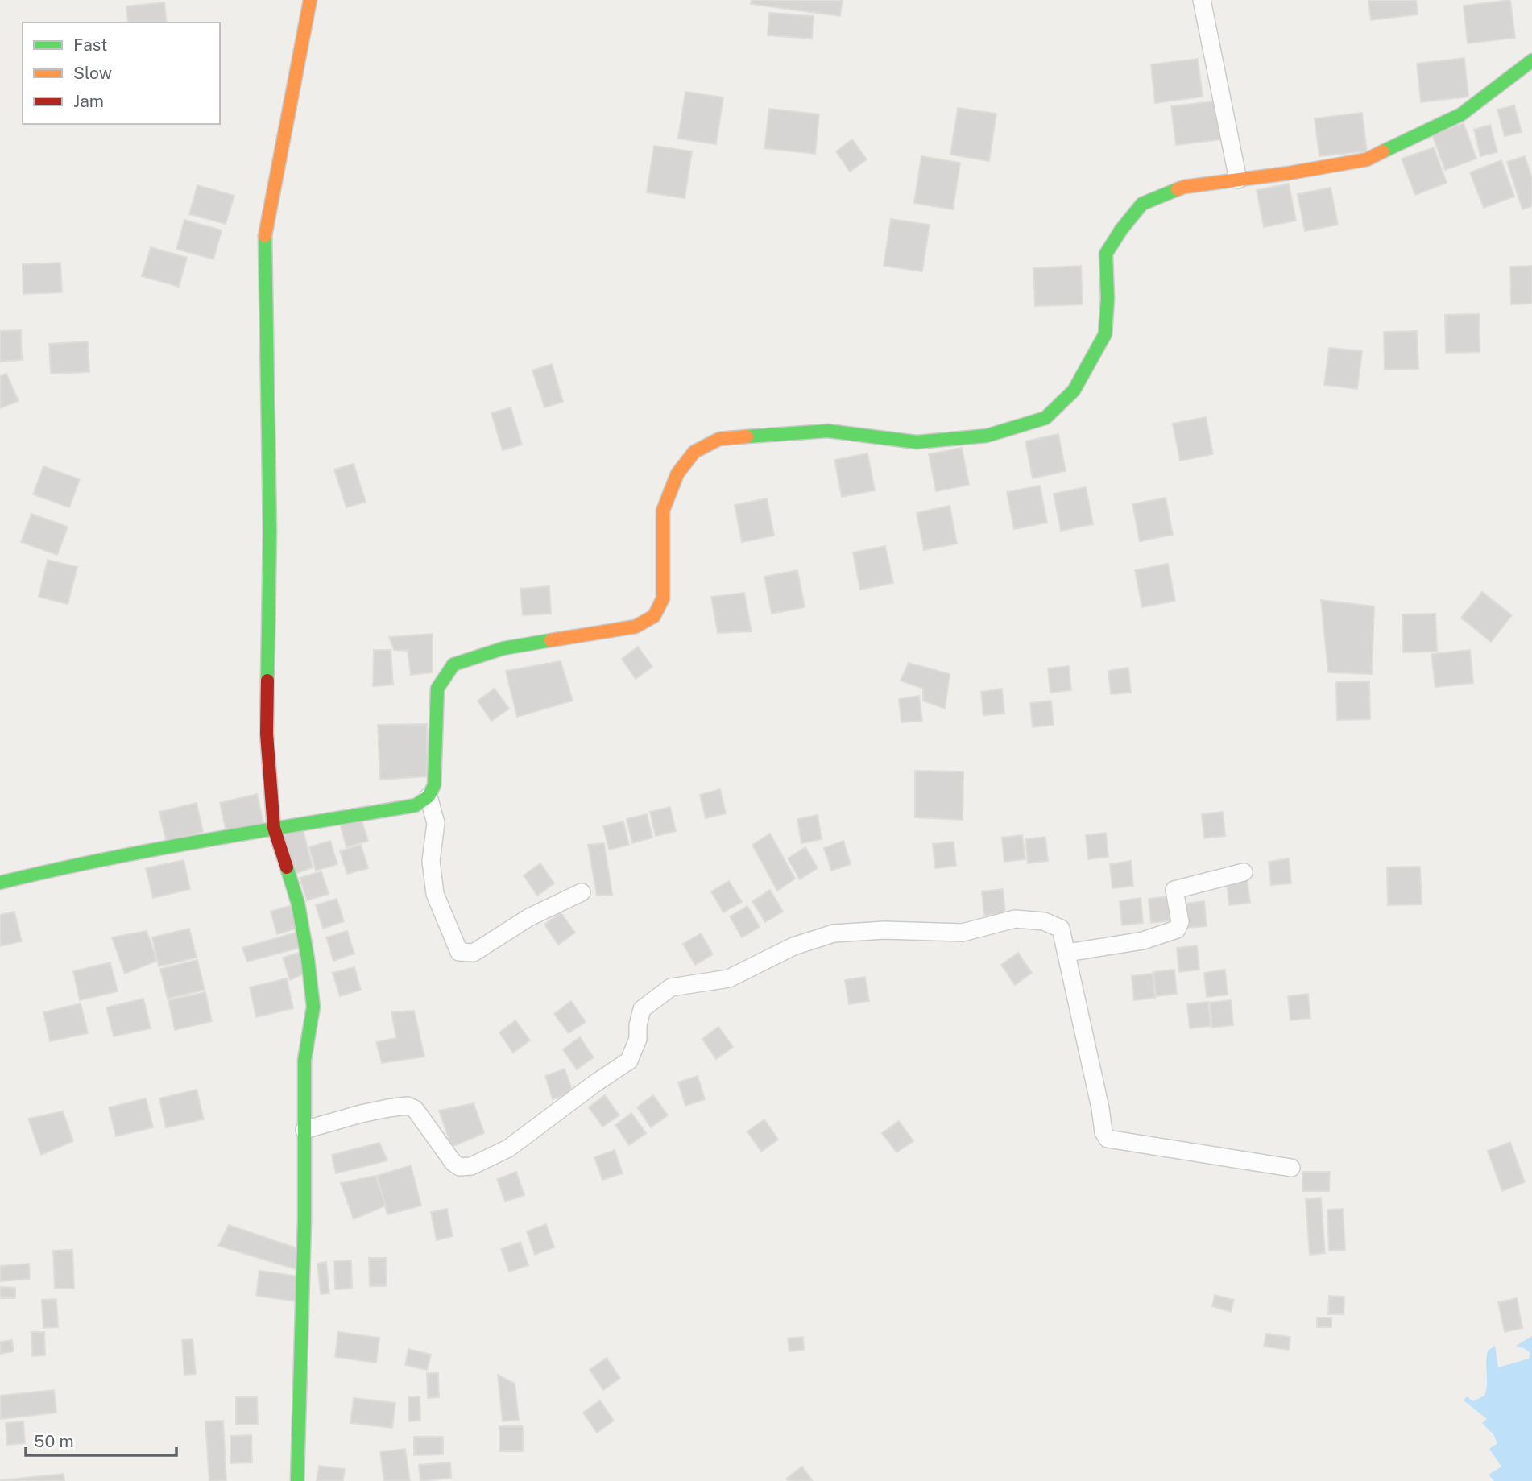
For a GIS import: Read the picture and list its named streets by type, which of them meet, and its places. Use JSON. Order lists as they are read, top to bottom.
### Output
{
  "legend": ["Fast", "Slow", "Jam"],
  "scale_bar": "50 m"
}
